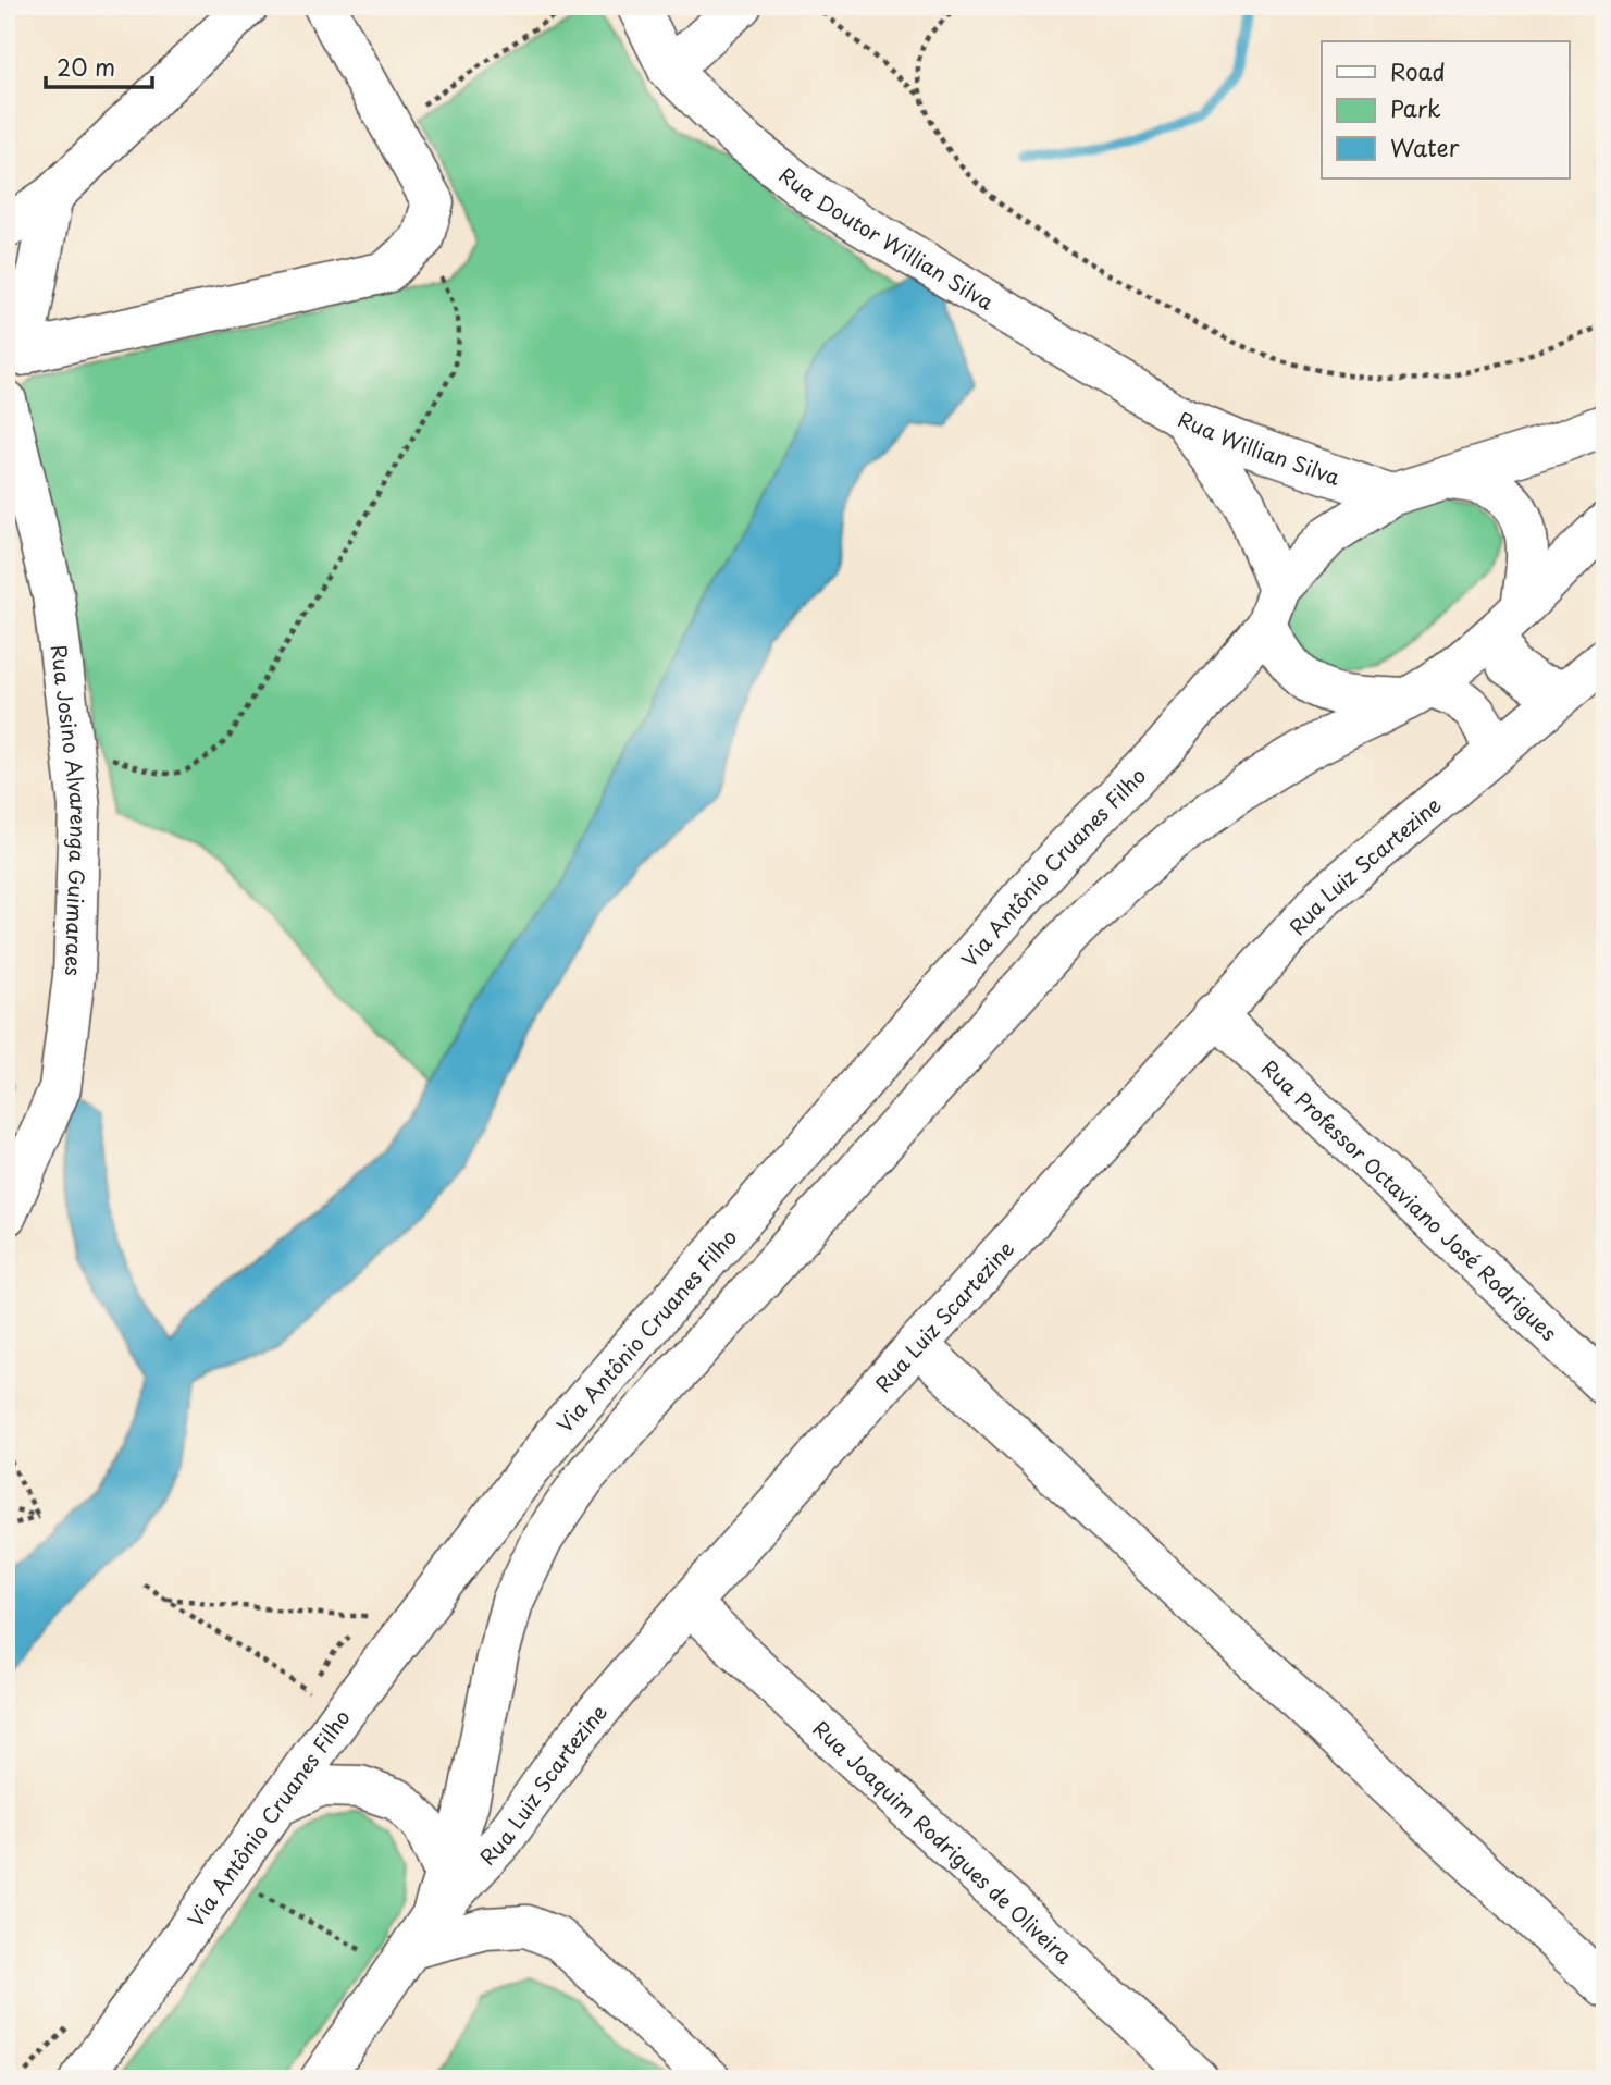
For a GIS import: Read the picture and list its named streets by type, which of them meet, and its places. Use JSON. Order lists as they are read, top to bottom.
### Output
{
  "streets": {
    "street": [
      "Rua Doutor Willian Silva",
      "Rua Willian Silva",
      "Rua Josino Alvarenga Guimaraes",
      "Rua Luiz Scartezine",
      "Via Antônio Cruanes Filho",
      "Rua Professor Octaviano José Rodrigues",
      "Rua Joaquim Rodrigues de Oliveira"
    ]
  },
  "crossings": [
    ["Rua Doutor Willian Silva", "Rua Willian Silva"],
    ["Rua Willian Silva", "Via Antônio Cruanes Filho"],
    ["Rua Luiz Scartezine", "Rua Professor Octaviano José Rodrigues"],
    ["Rua Luiz Scartezine", "Rua Joaquim Rodrigues de Oliveira"]
  ],
  "legend": ["Road", "Park", "Water"],
  "scale_bar": "20 m"
}
